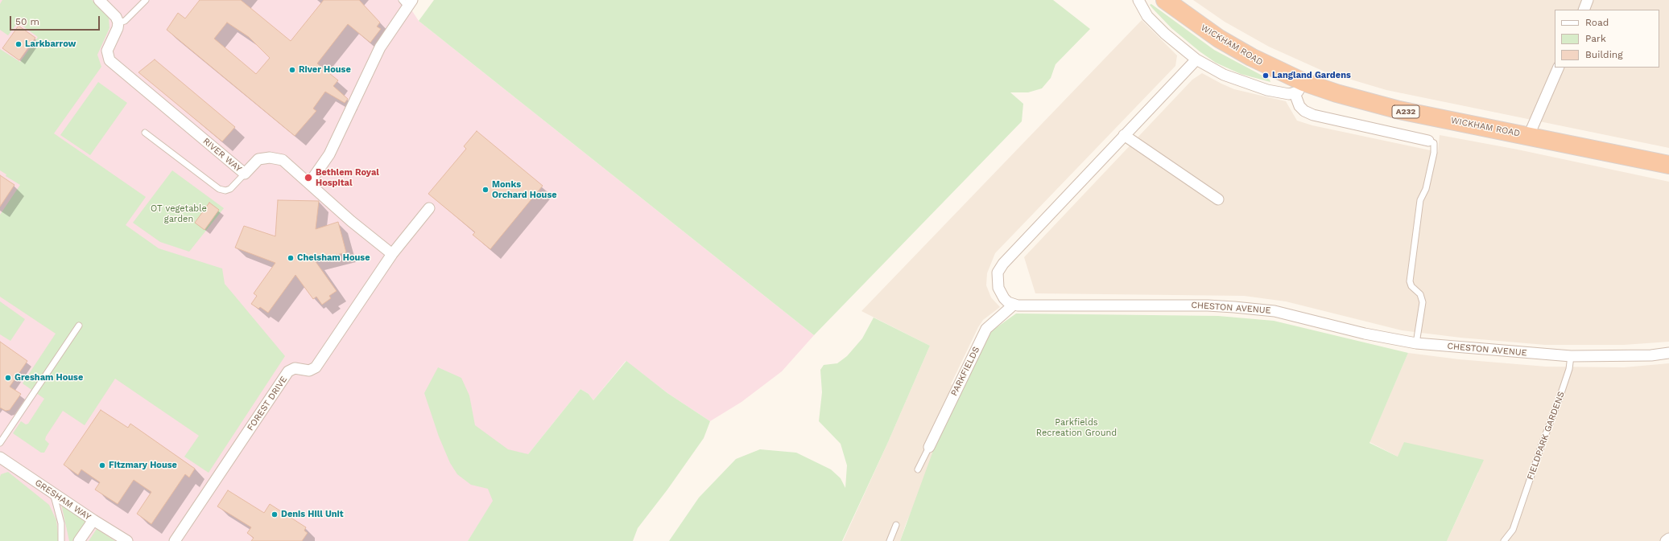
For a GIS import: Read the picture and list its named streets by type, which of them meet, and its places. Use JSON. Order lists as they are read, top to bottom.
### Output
{
  "streets": {
    "highway": ["WICKHAM ROAD", "A232"],
    "street": [
      "RIVER WAY",
      "CHESTON AVENUE",
      "PARKFIELDS",
      "FOREST DRIVE",
      "GRESHAM WAY"
    ],
    "lane": ["FIELDPARK GARDENS"]
  },
  "crossings": [
    ["RIVER WAY", "FOREST DRIVE"],
    ["CHESTON AVENUE", "PARKFIELDS"],
    ["CHESTON AVENUE", "FIELDPARK GARDENS"]
  ],
  "parks": ["OT vegetable garden", "Parkfields Recreation Ground"],
  "places": [
    "Larkbarrow",
    "River House",
    "Langland Gardens",
    "Bethlem Royal Hospital",
    "Monks Orchard House",
    "Chelsham House",
    "Gresham House",
    "Fitzmary House",
    "Denis Hill Unit"
  ],
  "legend": ["Road", "Park", "Building"],
  "scale_bar": "50 m"
}
